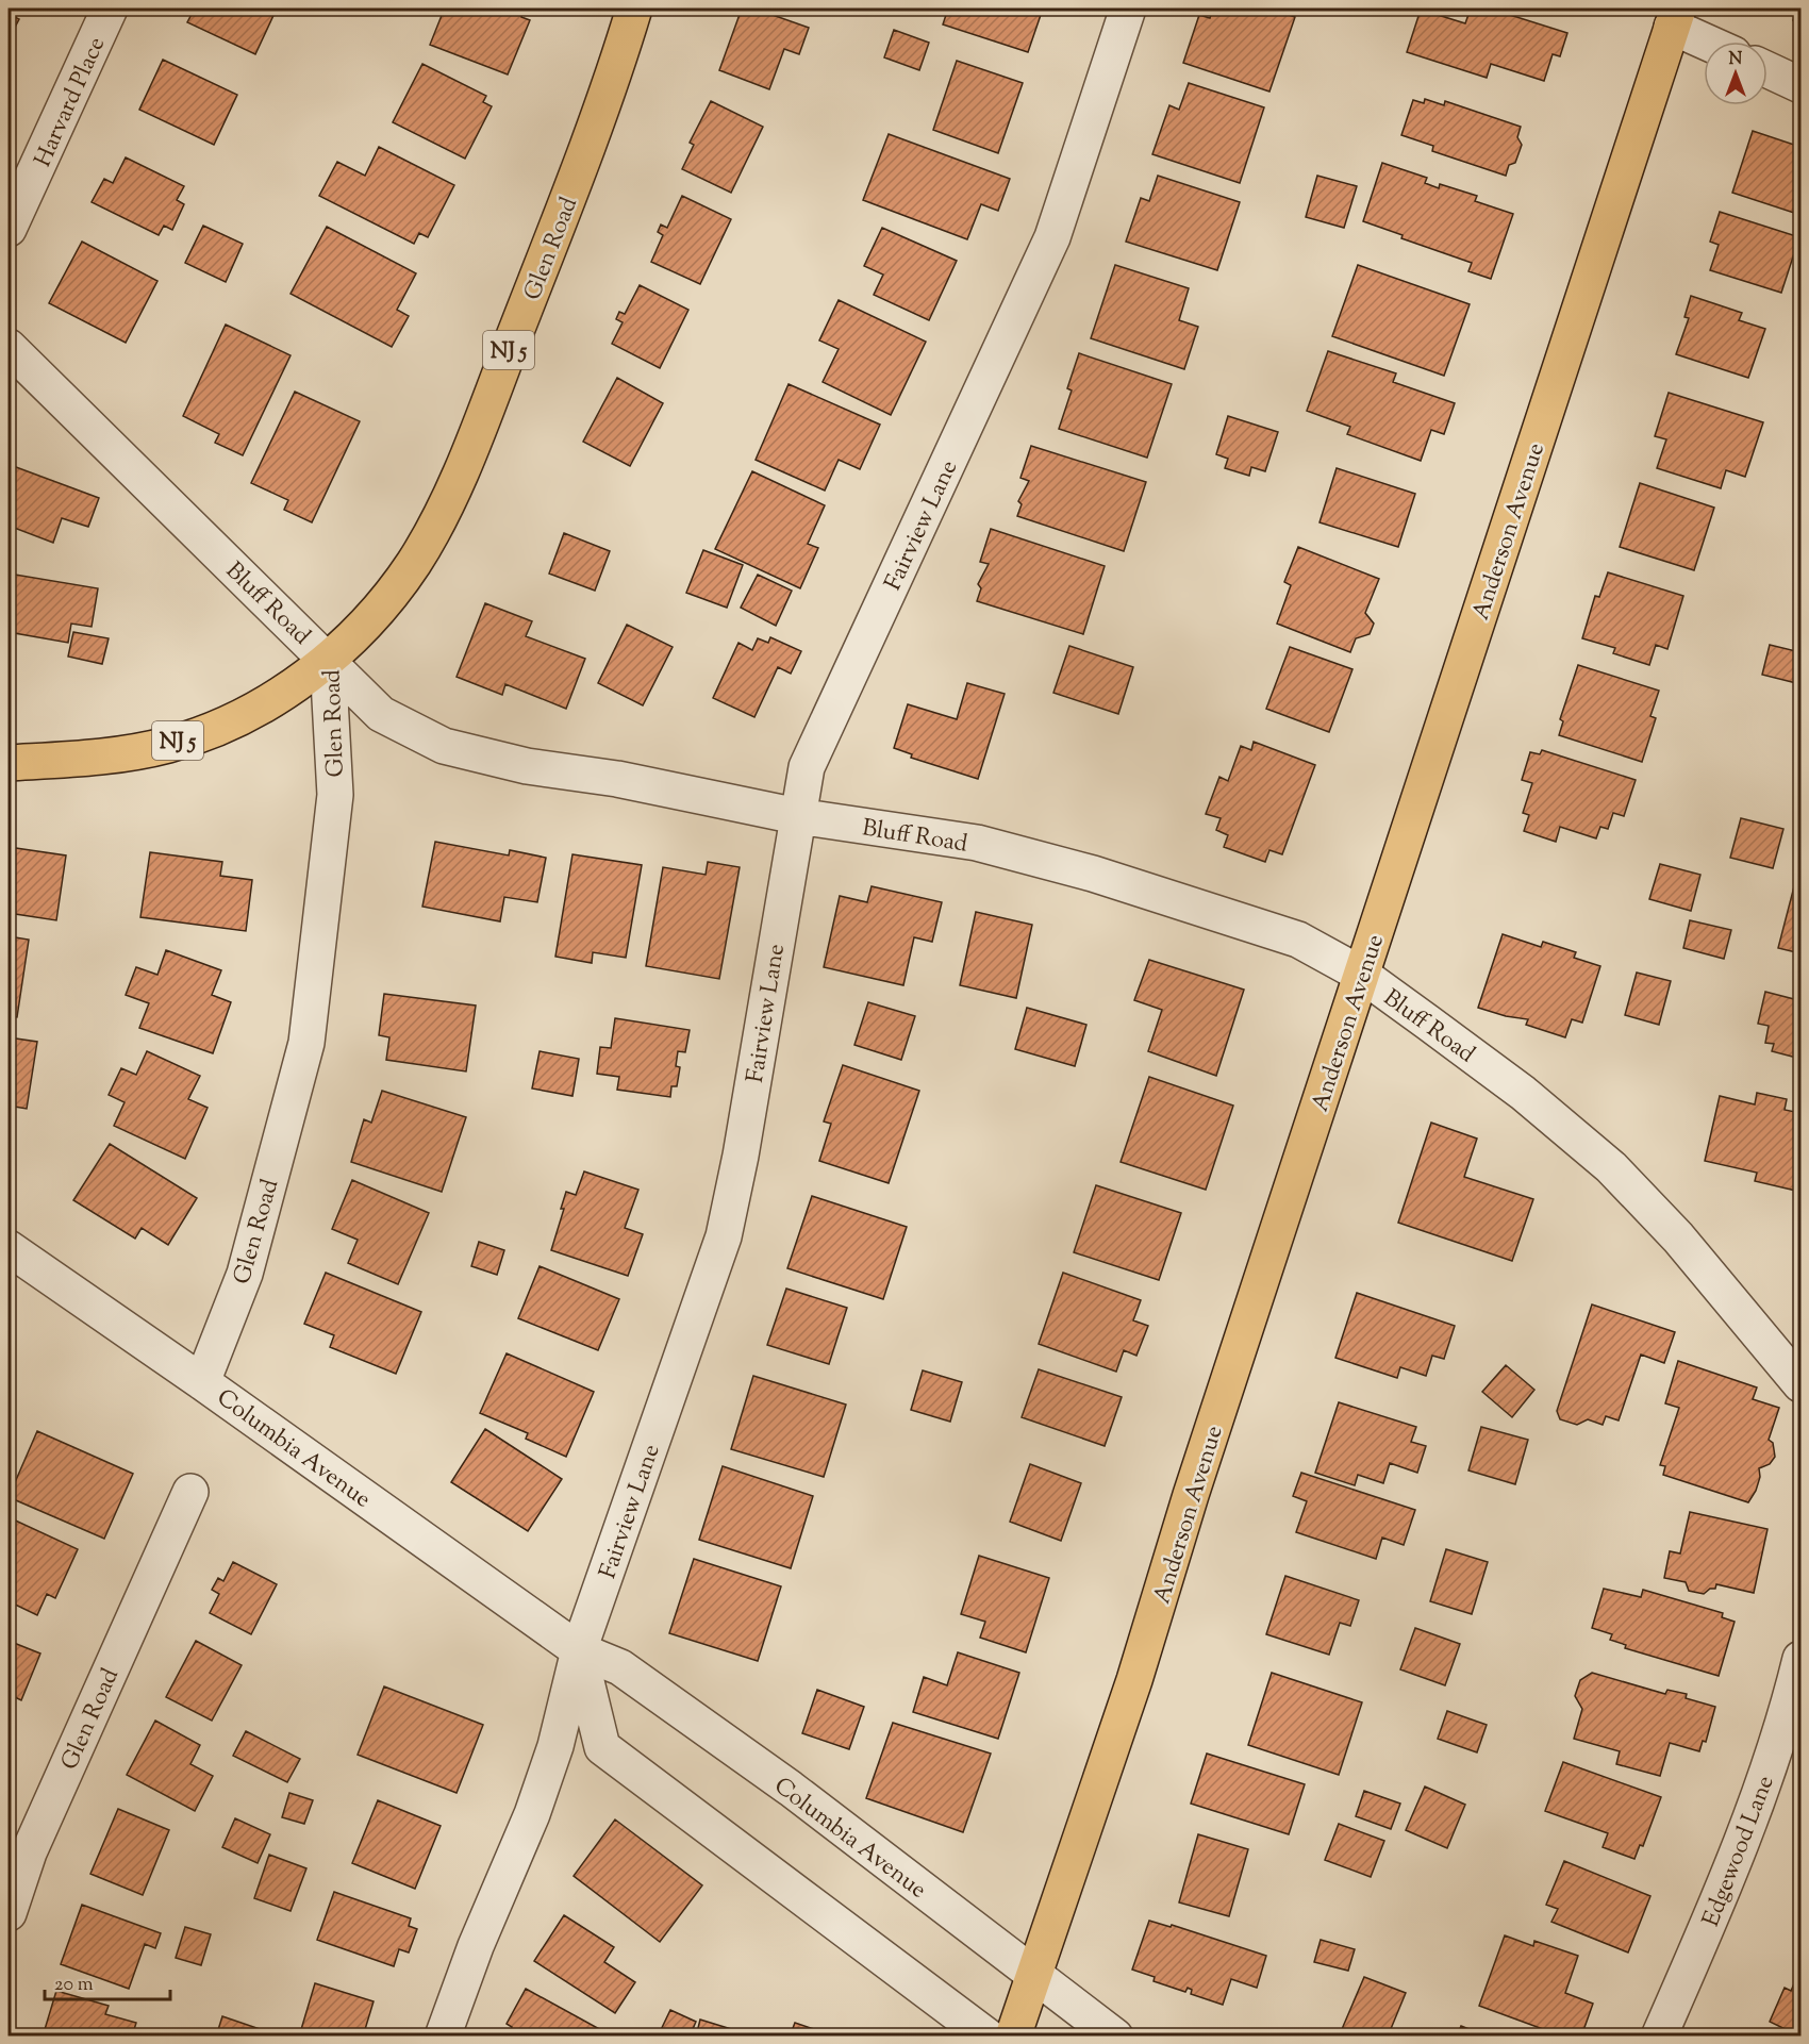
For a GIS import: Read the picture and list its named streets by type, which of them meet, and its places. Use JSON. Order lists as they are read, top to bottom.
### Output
{
  "streets": {
    "main road": ["Glen Road", "NJ 5", "Anderson Avenue"],
    "street": [
      "Harvard Place",
      "Fairview Lane",
      "Bluff Road",
      "Columbia Avenue",
      "Edgewood Lane"
    ]
  },
  "crossings": [
    ["Glen Road", "NJ 5"],
    ["Glen Road", "Bluff Road"],
    ["Glen Road", "Columbia Avenue"],
    ["NJ 5", "Bluff Road"],
    ["Fairview Lane", "Bluff Road"],
    ["Fairview Lane", "Columbia Avenue"],
    ["Anderson Avenue", "Bluff Road"],
    ["Anderson Avenue", "Columbia Avenue"]
  ],
  "scale_bar": "20 m",
  "north": "top"
}
